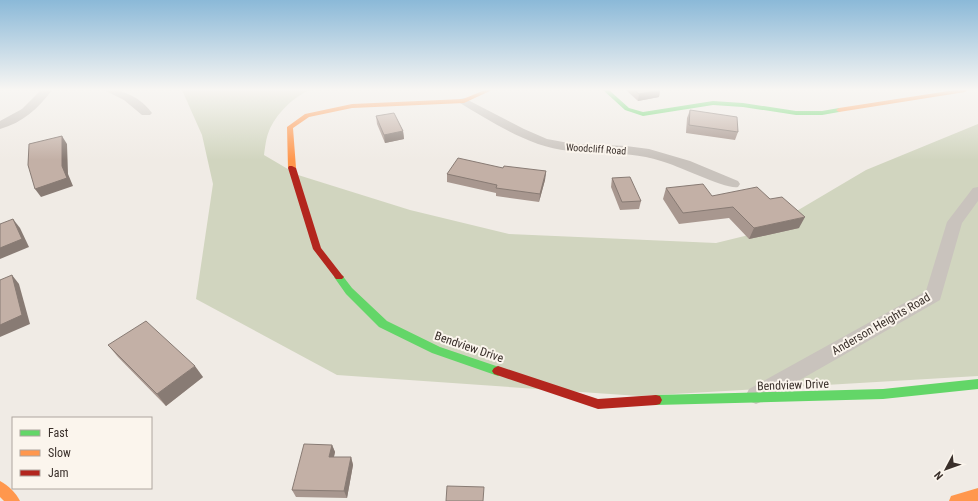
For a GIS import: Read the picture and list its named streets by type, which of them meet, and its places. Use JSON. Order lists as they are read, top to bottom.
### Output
{
  "streets": {
    "street": ["Woodcliff Road", "Anderson Heights Road", "Bendview Drive"]
  },
  "crossings": [
    ["Anderson Heights Road", "Bendview Drive"]
  ],
  "legend": ["Fast", "Slow", "Jam"],
  "north": "bottom left"
}
